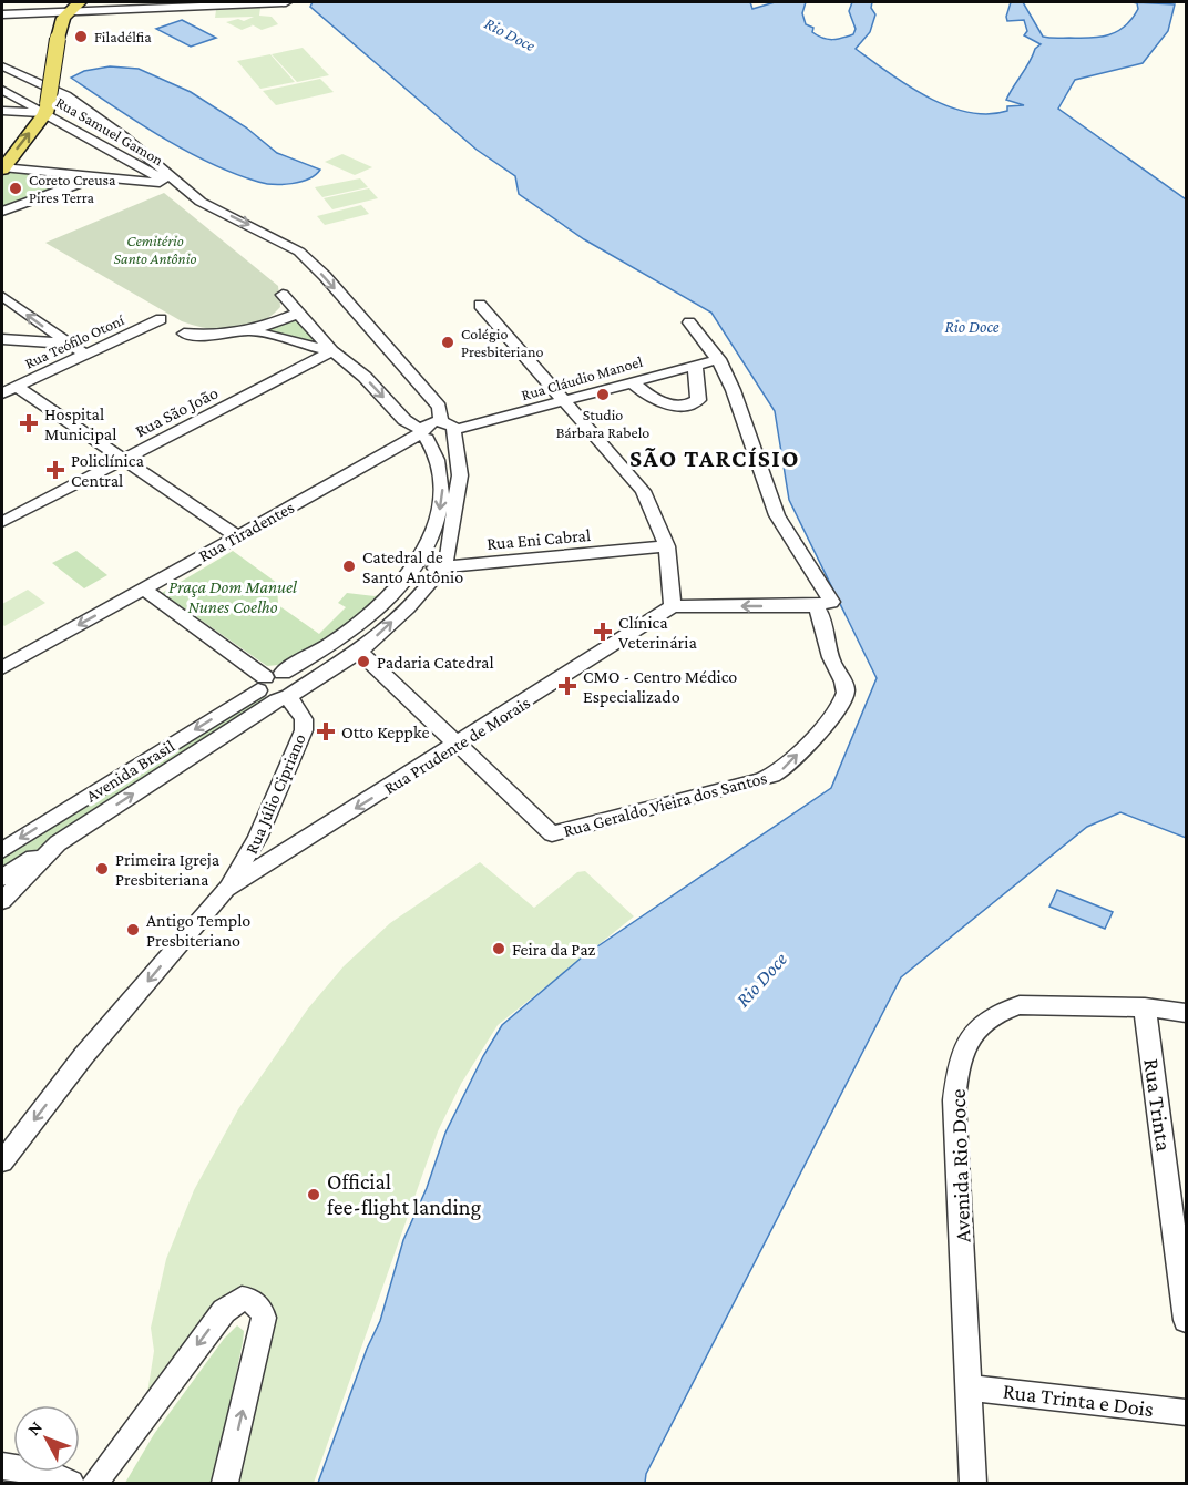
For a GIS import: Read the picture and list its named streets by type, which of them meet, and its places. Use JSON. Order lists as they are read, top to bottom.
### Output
{
  "streets": {
    "street": [
      "Rua Samuel Gamon",
      "Rua Teófilo Otoní",
      "Rua Cláudio Manoel",
      "Rua São João",
      "Rua Tiradentes",
      "Rua Eni Cabral",
      "Rua Prudente de Morais",
      "Avenida Brasil",
      "Rua Júlio Cipriano",
      "Rua Geraldo Vieira dos Santos",
      "Rua Trinta",
      "Avenida Rio Doce",
      "Rua Trinta e Dois"
    ]
  },
  "crossings": [
    ["Rua Cláudio Manoel", "Rua Tiradentes"],
    ["Rua Cláudio Manoel", "Avenida Brasil"],
    ["Rua Tiradentes", "Avenida Brasil"],
    ["Rua Eni Cabral", "Avenida Brasil"],
    ["Rua Prudente de Morais", "Rua Júlio Cipriano"],
    ["Rua Prudente de Morais", "Rua Geraldo Vieira dos Santos"],
    ["Rua Trinta", "Avenida Rio Doce"],
    ["Avenida Rio Doce", "Rua Trinta e Dois"]
  ],
  "districts": ["SÃO TARCÍSIO"],
  "water": ["Rio Doce"],
  "parks": ["Cemitério Santo Antônio", "Praça Dom Manuel Nunes Coelho"],
  "places": {
    "other": [
      "Filadélfia",
      "Coreto Creusa Pires Terra",
      "Colégio Presbiteriano",
      "Studio Bárbara Rabelo",
      "Catedral de Santo Antônio",
      "Padaria Catedral",
      "Primeira Igreja Presbiteriana",
      "Antigo Templo Presbiteriano",
      "Feira da Paz",
      "Official fee-flight landing"
    ],
    "health": [
      "Hospital Municipal",
      "Policlínica Central",
      "Clínica Veterinária",
      "CMO - Centro Médico Especializado",
      "Otto Keppke"
    ]
  },
  "north": "top left"
}
